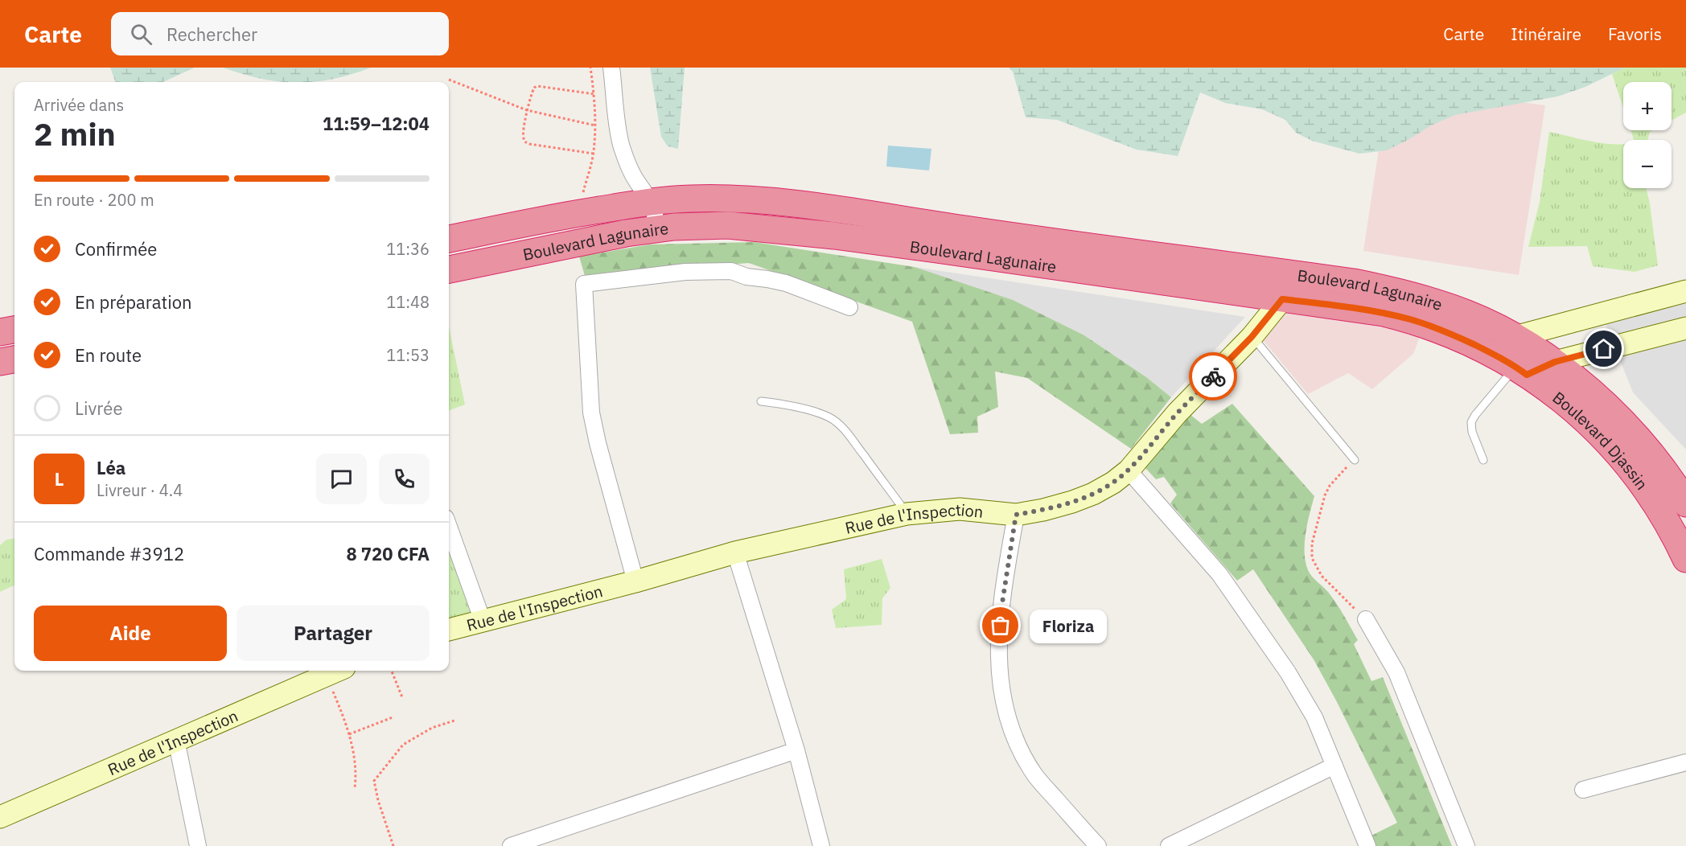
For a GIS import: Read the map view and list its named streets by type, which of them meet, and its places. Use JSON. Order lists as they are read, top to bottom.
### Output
{
  "streets": {
    "highway": ["Boulevard Lagunaire", "Boulevard Djassin"],
    "street": ["Rue de l'Inspection"]
  },
  "crossings": [
    ["Boulevard Lagunaire", "Boulevard Djassin"],
    ["Boulevard Lagunaire", "Rue de l'Inspection"]
  ],
  "places": ["Floriza"],
  "page": {
    "header": "Carte",
    "search": "Rechercher",
    "nav": ["Carte", "Itinéraire", "Favoris"],
    "map_buttons": ["+", "−"],
    "heading": ["2 min", "Arrivée dans", "11:59–12:04"],
    "panel": [
      "Léa",
      "Livreur · 4.4",
      "Commande #3912",
      "8 720 CFA"
    ],
    "bar": "En route · 200 m",
    "list": [
      ["Confirmée", "11:36"],
      ["En préparation", "11:48"],
      ["En route", "11:53"],
      "Livrée"
    ],
    "round": "L",
    "buttons": ["Aide", "Partager"],
    "bubble": "Floriza"
  }
}
